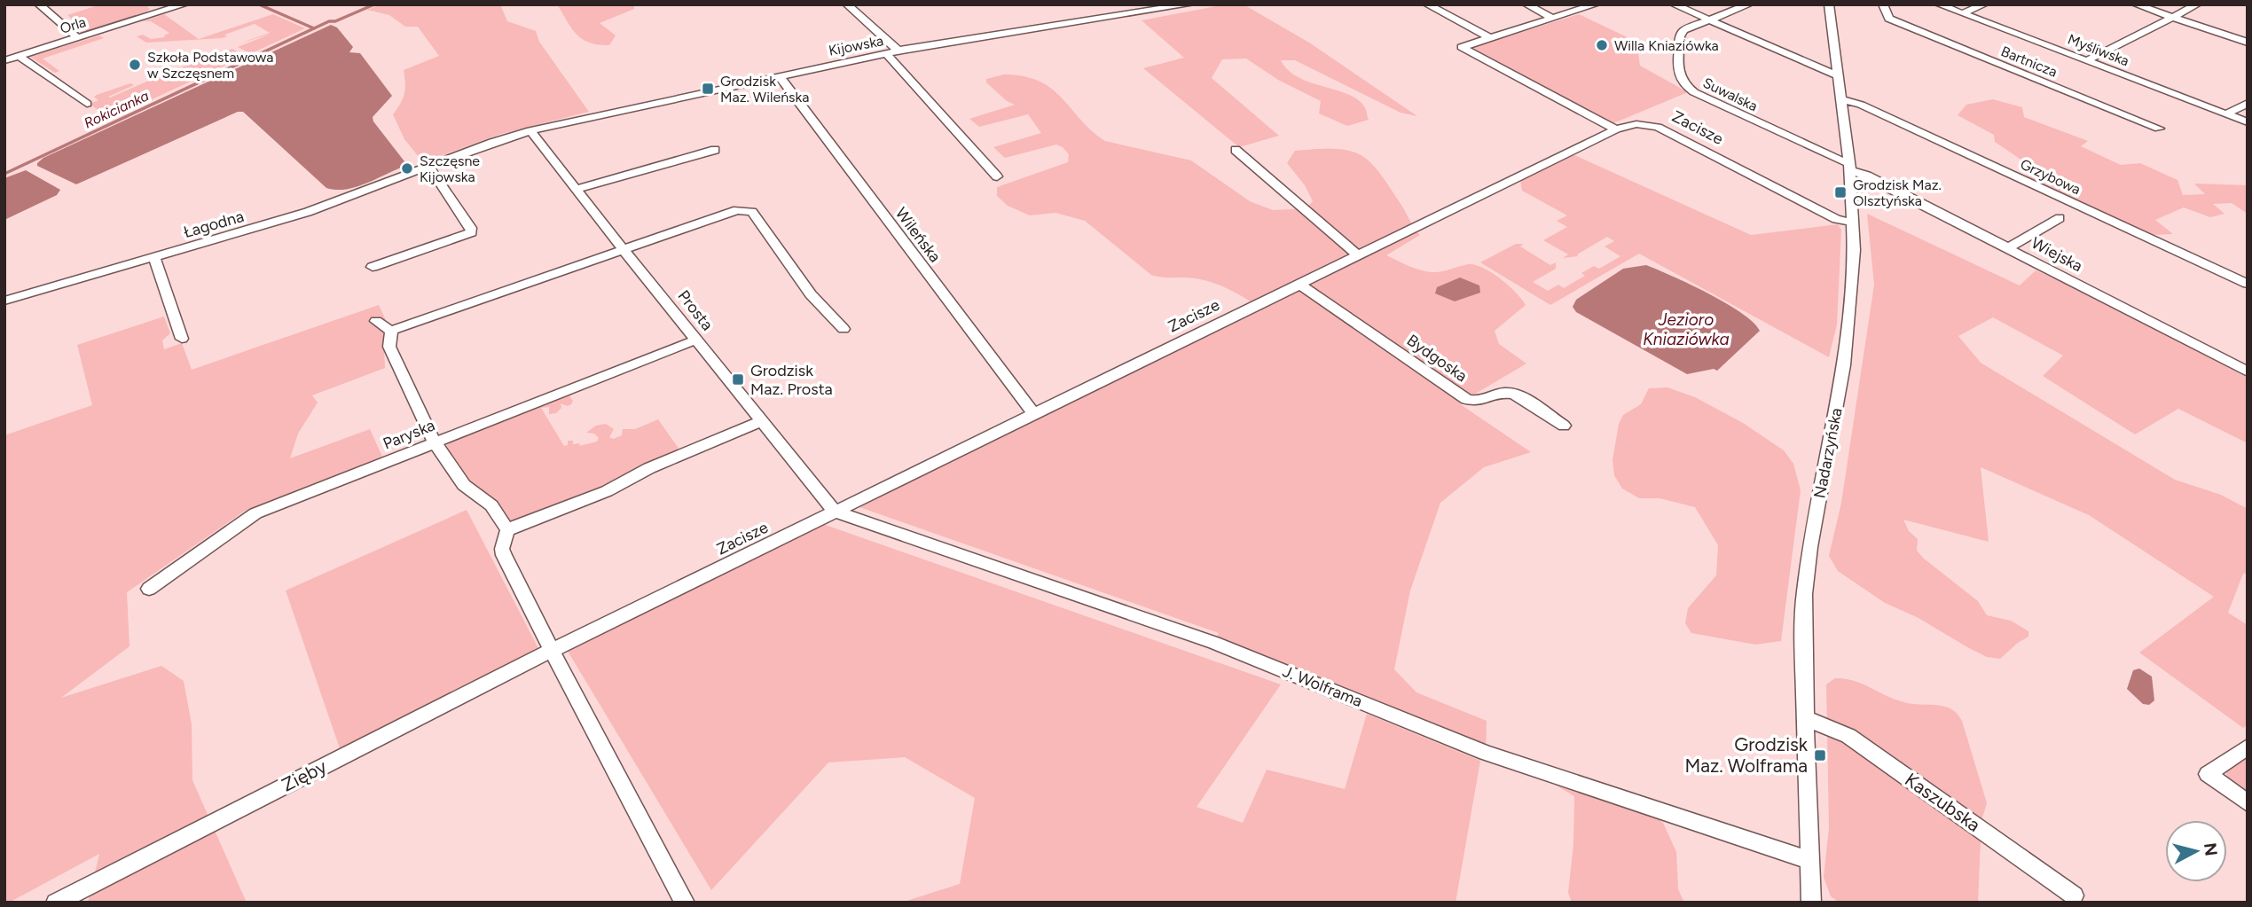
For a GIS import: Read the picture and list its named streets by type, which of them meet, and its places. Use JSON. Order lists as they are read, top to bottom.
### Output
{
  "streets": {
    "street": [
      "Orla",
      "Kijowska",
      "Myśliwska",
      "Bartnicza",
      "Suwalska",
      "Zacisze",
      "Grzybowa",
      "Łagodna",
      "Wileńska",
      "Wiejska",
      "Prosta",
      "Bydgoska",
      "Paryska",
      "Nadarzyńska",
      "J. Wolframa",
      "Zięby",
      "Kaszubska"
    ]
  },
  "crossings": [
    ["Kijowska", "Łagodna"],
    ["Kijowska", "Wileńska"],
    ["Kijowska", "Prosta"],
    ["Suwalska", "Wiejska"],
    ["Suwalska", "Nadarzyńska"],
    ["Zacisze", "Wileńska"],
    ["Zacisze", "Prosta"],
    ["Zacisze", "Bydgoska"],
    ["Zacisze", "Nadarzyńska"],
    ["Zacisze", "J. Wolframa"],
    ["Zacisze", "Zięby"],
    ["Grzybowa", "Nadarzyńska"],
    ["Łagodna", "Prosta"],
    ["Wiejska", "Nadarzyńska"],
    ["Prosta", "Paryska"],
    ["Prosta", "J. Wolframa"],
    ["Nadarzyńska", "J. Wolframa"],
    ["Nadarzyńska", "Kaszubska"]
  ],
  "water": ["Rokicianka", "Jezioro Kniaziówka"],
  "places": {
    "other": ["Willa Kniaziówka", "Szkoła Podstawowa w Szczęsnem", "Szczęsne Kijowska"],
    "transit": [
      "Grodzisk Maz. Wileńska",
      "Grodzisk Maz. Olsztyńska",
      "Grodzisk Maz. Prosta",
      "Grodzisk Maz. Wolframa"
    ]
  },
  "north": "right"
}
